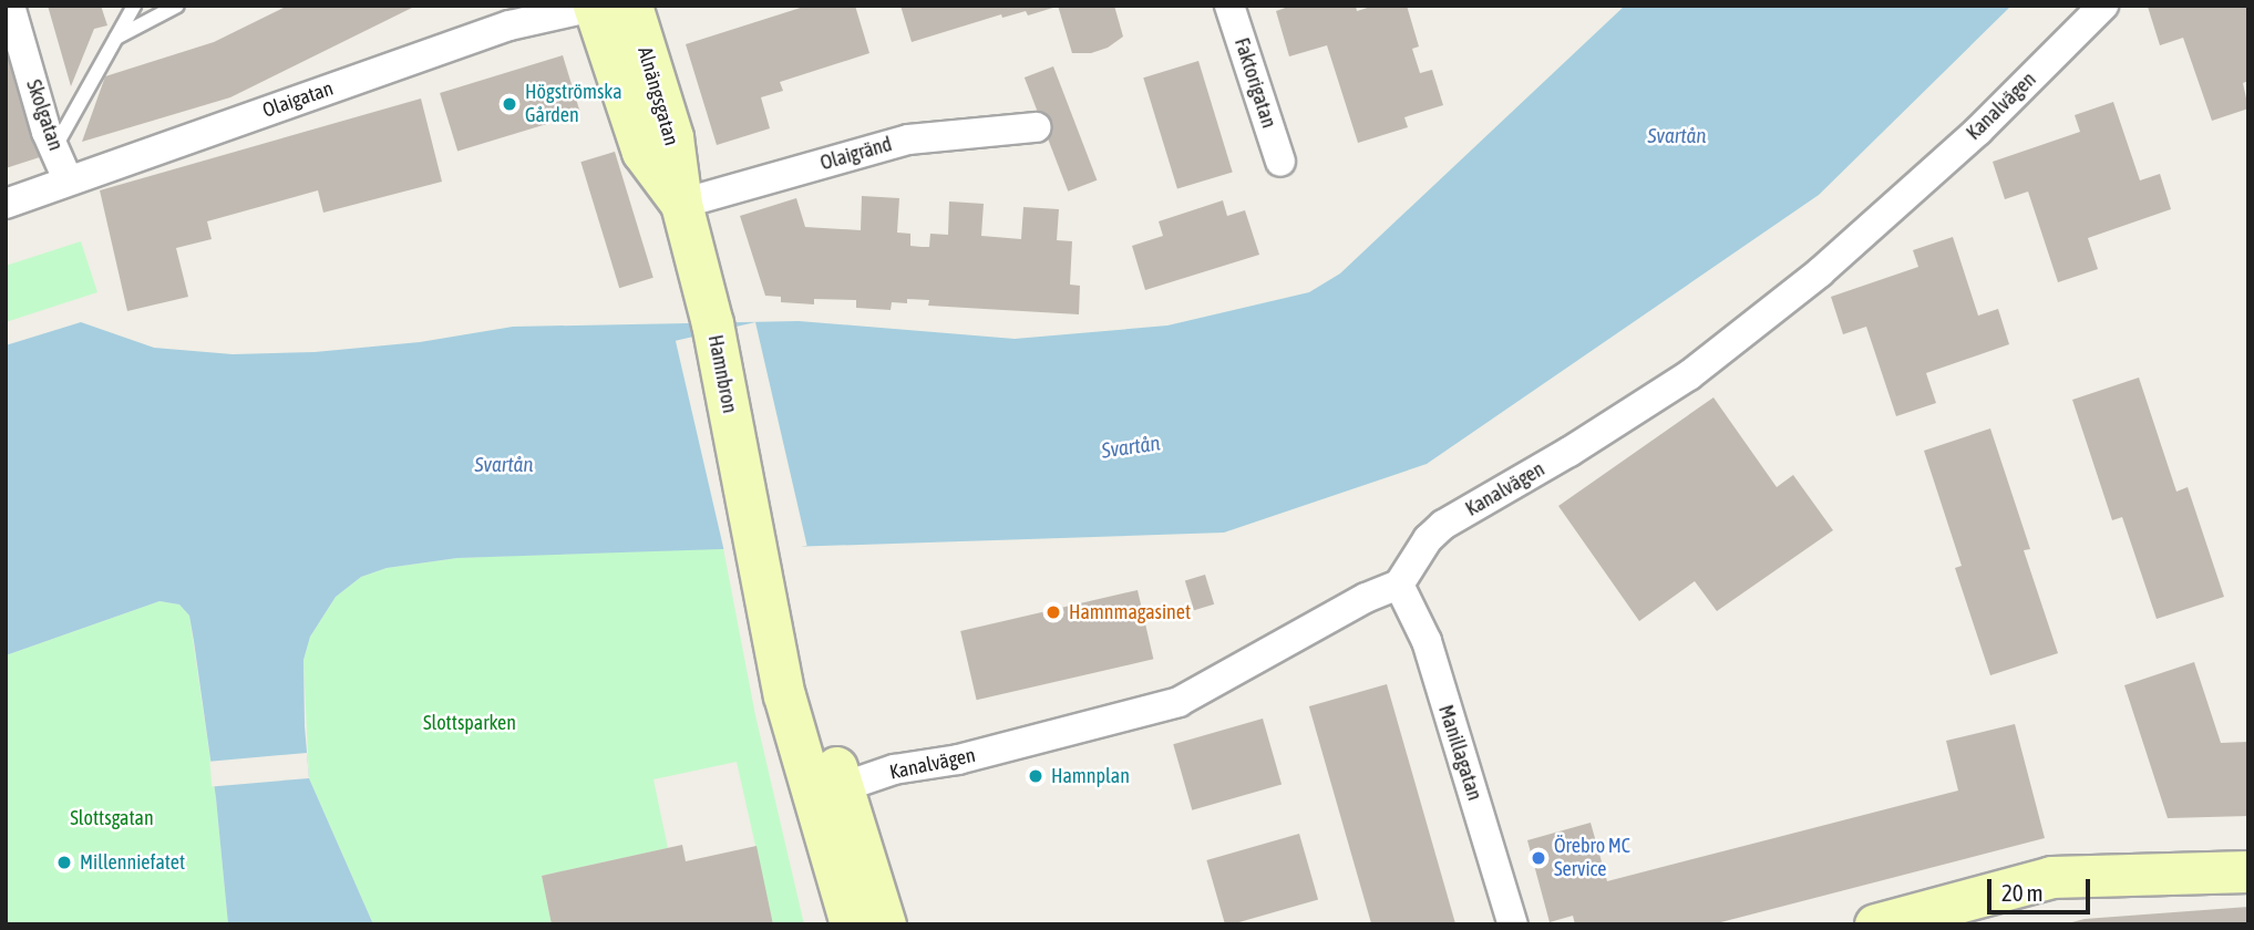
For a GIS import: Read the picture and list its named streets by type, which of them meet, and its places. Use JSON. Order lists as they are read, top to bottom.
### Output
{
  "streets": {
    "main road": ["Alnängsgatan", "Hamnbron"],
    "street": [
      "Faktorigatan",
      "Olaigatan",
      "Kanalvägen",
      "Skolgatan",
      "Olaigränd",
      "Manillagatan"
    ]
  },
  "crossings": [
    ["Alnängsgatan", "Olaigatan"],
    ["Alnängsgatan", "Olaigränd"],
    ["Alnängsgatan", "Hamnbron"],
    ["Olaigatan", "Skolgatan"],
    ["Kanalvägen", "Hamnbron"],
    ["Kanalvägen", "Manillagatan"],
    ["Olaigränd", "Hamnbron"]
  ],
  "water": ["Svartån"],
  "parks": ["Slottsparken", "Slottsgatan"],
  "places": [
    "Högströmska Gården",
    "Hamnmagasinet",
    "Hamnplan",
    "Örebro MC Service",
    "Millenniefatet"
  ],
  "scale_bar": "20 m"
}
